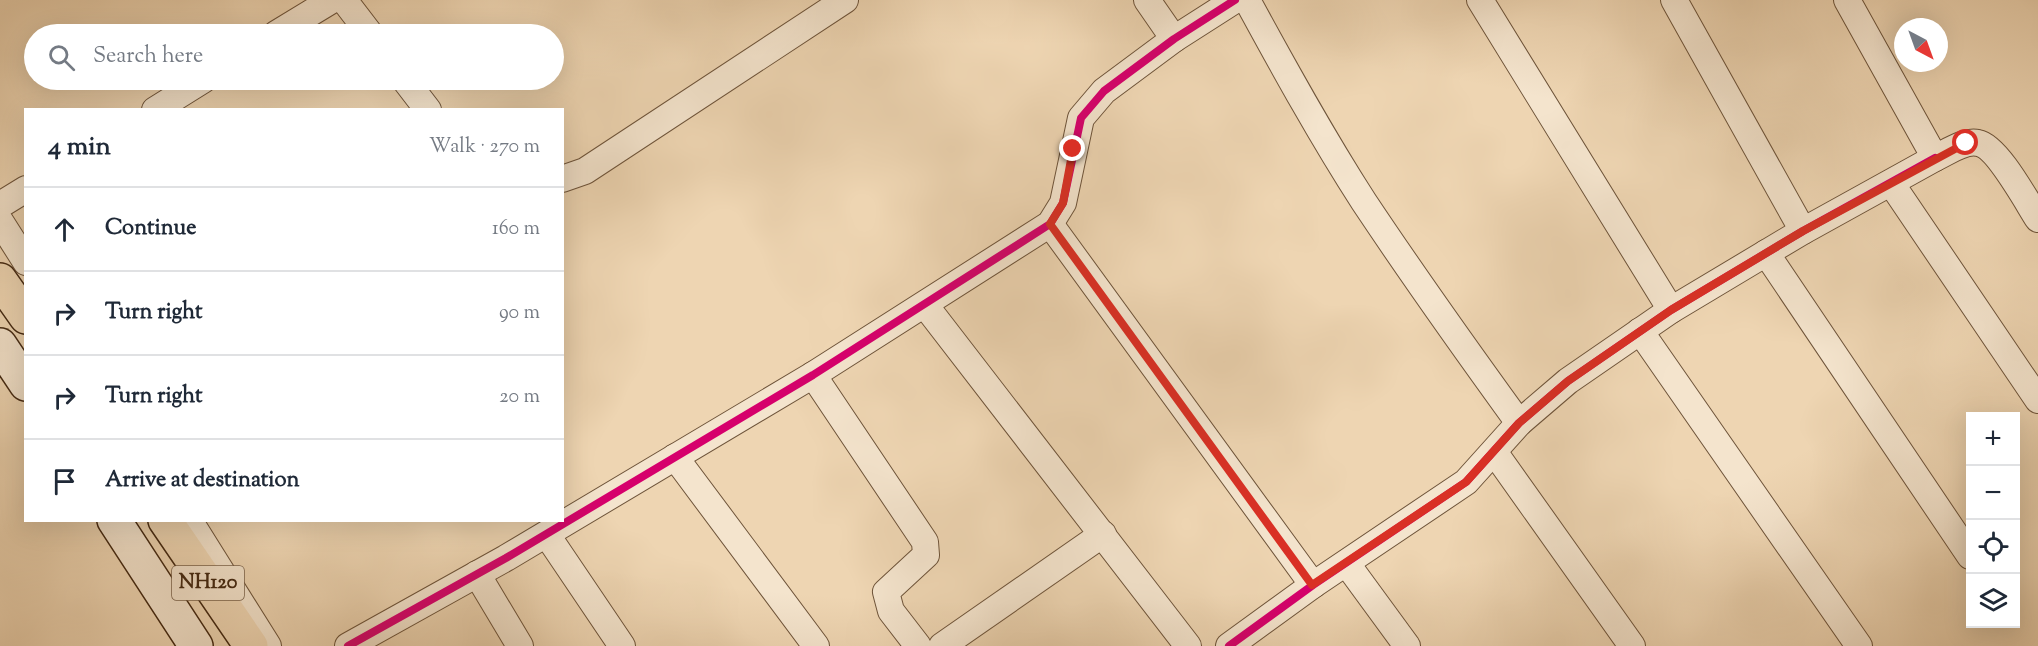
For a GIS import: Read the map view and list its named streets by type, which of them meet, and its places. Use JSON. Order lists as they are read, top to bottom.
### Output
{
  "streets": {
    "highway": ["NH120"]
  },
  "north": "bottom right",
  "page": {
    "search": "Search here",
    "heading": ["4 min", "Walk · 270 m"],
    "list": [
      ["Continue", "160 m"],
      ["Turn right", "90 m"],
      ["Turn right", "20 m"],
      "Arrive at destination"
    ],
    "map_buttons": ["+", "−"]
  }
}
